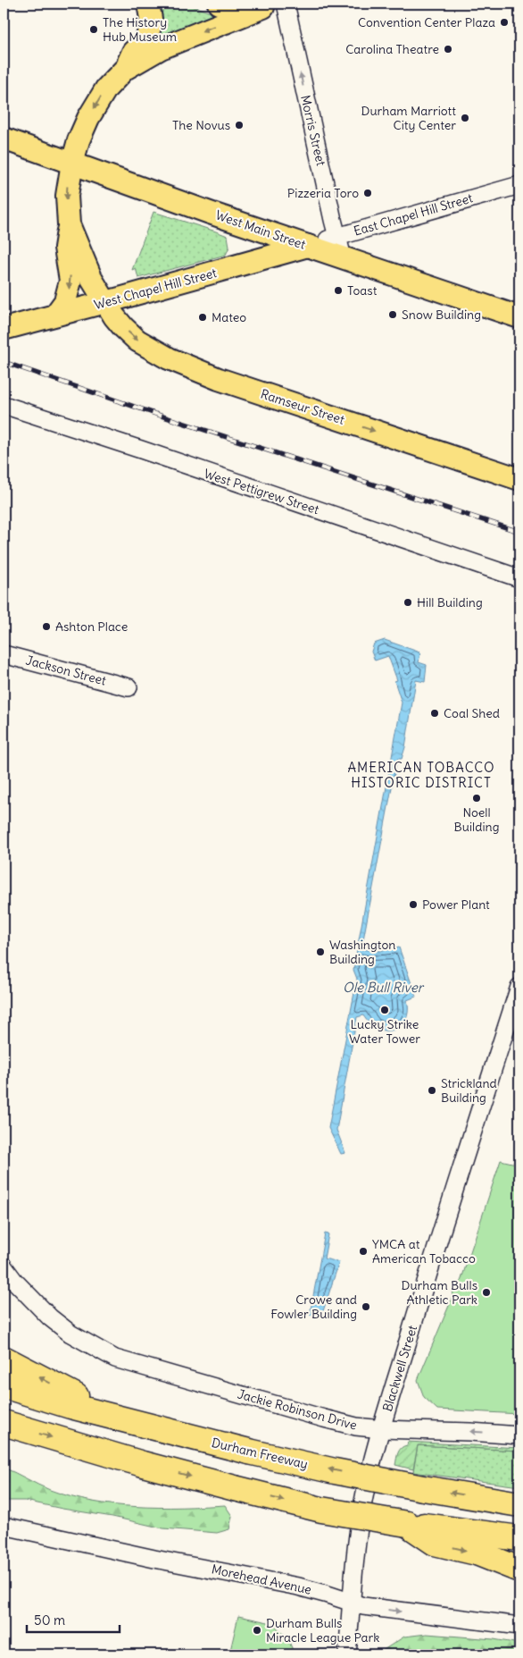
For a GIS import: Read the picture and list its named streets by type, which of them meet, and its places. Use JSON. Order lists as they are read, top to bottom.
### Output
{
  "streets": {
    "highway": ["Durham Freeway"],
    "main road": ["West Main Street", "West Chapel Hill Street", "Ramseur Street"],
    "street": [
      "Morris Street",
      "East Chapel Hill Street",
      "West Pettigrew Street",
      "Jackson Street",
      "Blackwell Street",
      "Jackie Robinson Drive",
      "Morehead Avenue"
    ]
  },
  "crossings": [
    ["Morris Street", "East Chapel Hill Street"],
    ["Morris Street", "West Main Street"],
    ["East Chapel Hill Street", "West Main Street"],
    ["East Chapel Hill Street", "West Chapel Hill Street"],
    ["West Main Street", "West Chapel Hill Street"],
    ["West Chapel Hill Street", "Ramseur Street"],
    ["Blackwell Street", "Jackie Robinson Drive"],
    ["Blackwell Street", "Morehead Avenue"]
  ],
  "one_way": ["Morris Street", "Ramseur Street"],
  "districts": ["AMERICAN TOBACCO HISTORIC DISTRICT"],
  "water": ["Ole Bull River"],
  "places": [
    "Convention Center Plaza",
    "The History Hub Museum",
    "Carolina Theatre",
    "Durham Marriott City Center",
    "The Novus",
    "Pizzeria Toro",
    "Toast",
    "Snow Building",
    "Mateo",
    "Hill Building",
    "Ashton Place",
    "Coal Shed",
    "Noell Building",
    "Power Plant",
    "Washington Building",
    "Lucky Strike Water Tower",
    "Strickland Building",
    "YMCA at American Tobacco",
    "Durham Bulls Athletic Park",
    "Crowe and Fowler Building",
    "Durham Bulls Miracle League Park"
  ],
  "scale_bar": "50 m"
}
